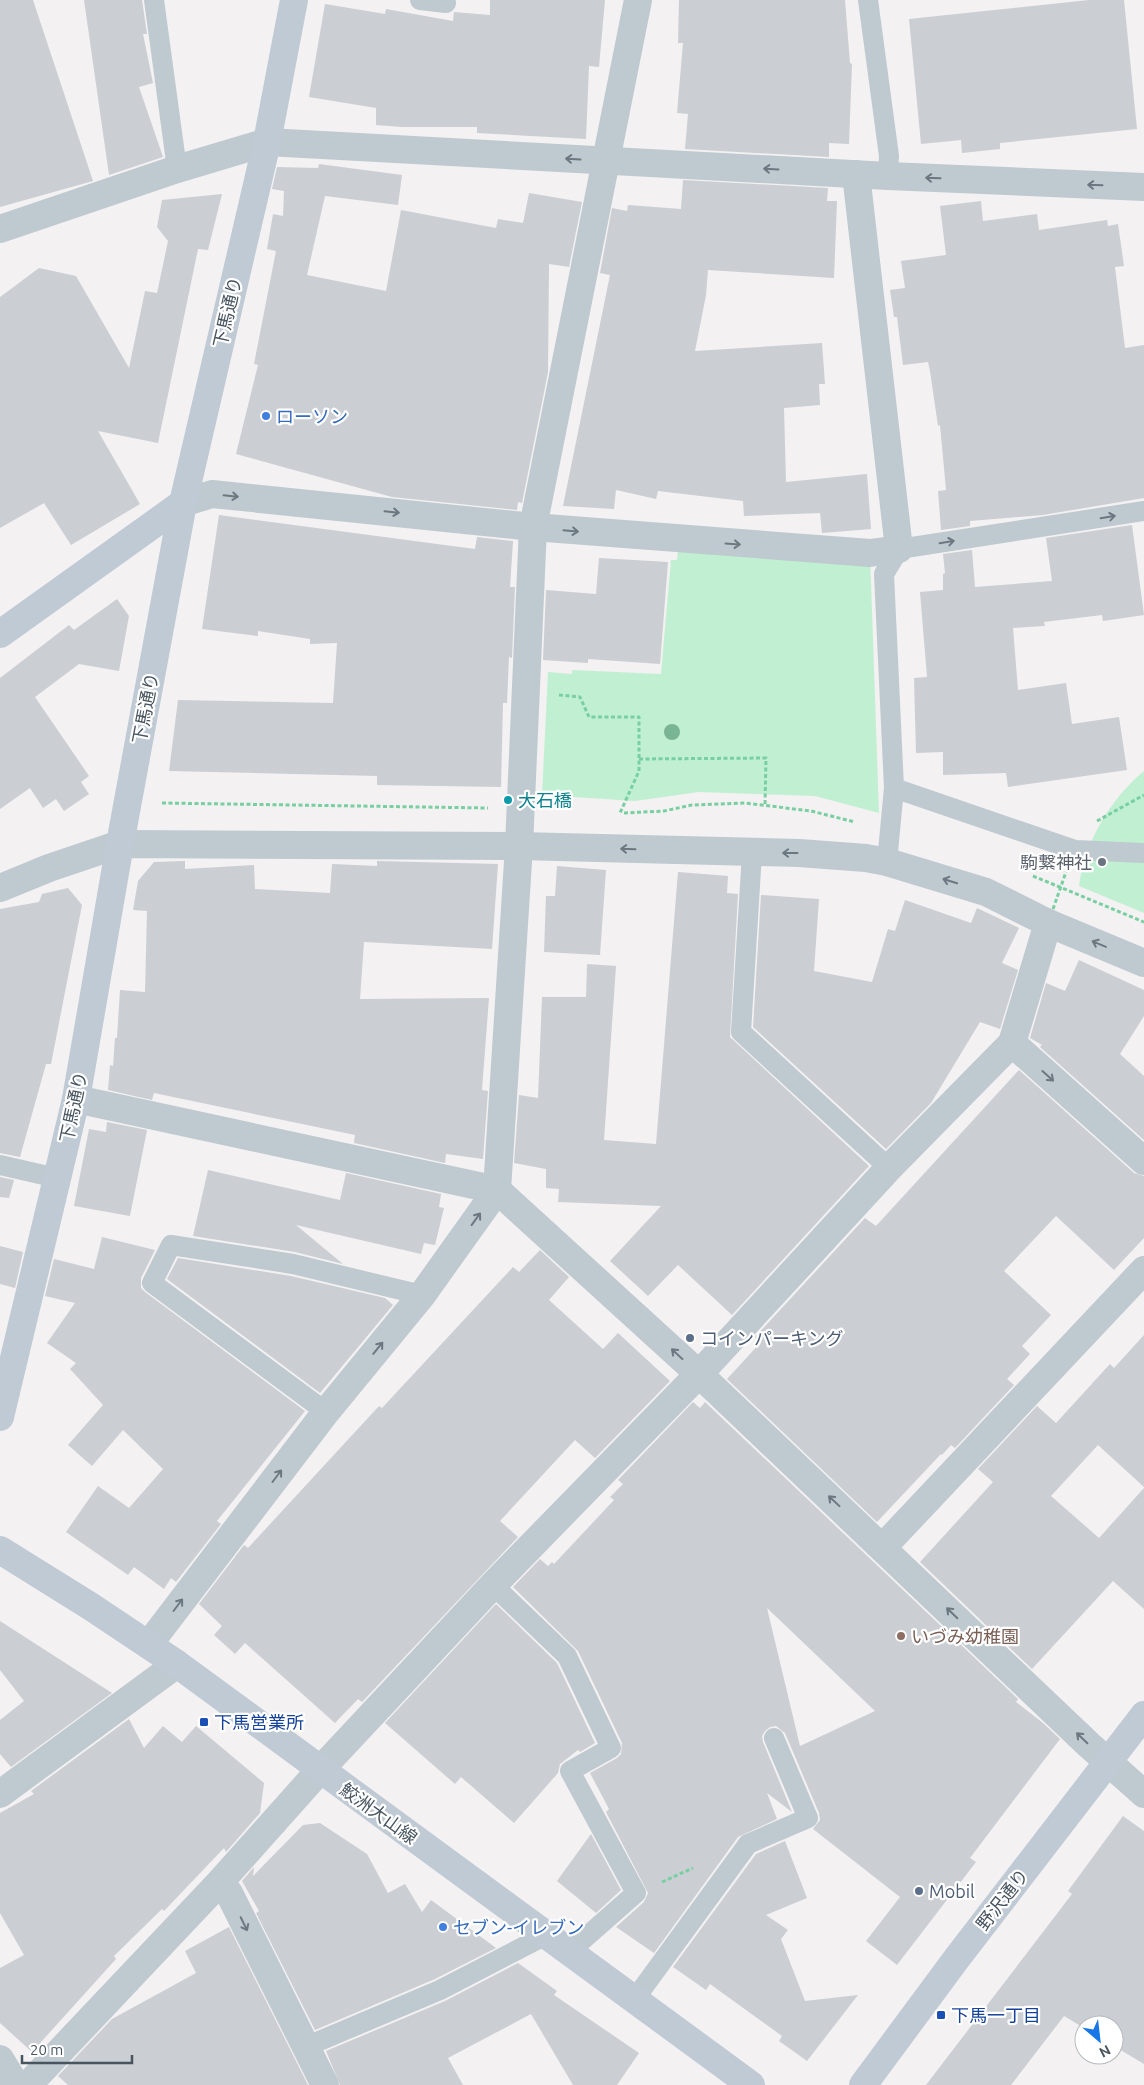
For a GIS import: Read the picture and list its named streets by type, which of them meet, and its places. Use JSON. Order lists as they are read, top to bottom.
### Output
{
  "streets": {
    "street": ["下馬通り", "鮫洲大山線", "野沢通り"]
  },
  "places": {
    "other": [
      "ローソン",
      "大石橋",
      "駒繋神社",
      "コインパーキング",
      "いづみ幼稚園",
      "Mobil",
      "セブン-イレブン"
    ],
    "transit": ["下馬営業所", "下馬一丁目"]
  },
  "scale_bar": "20 m",
  "north": "bottom right"
}
